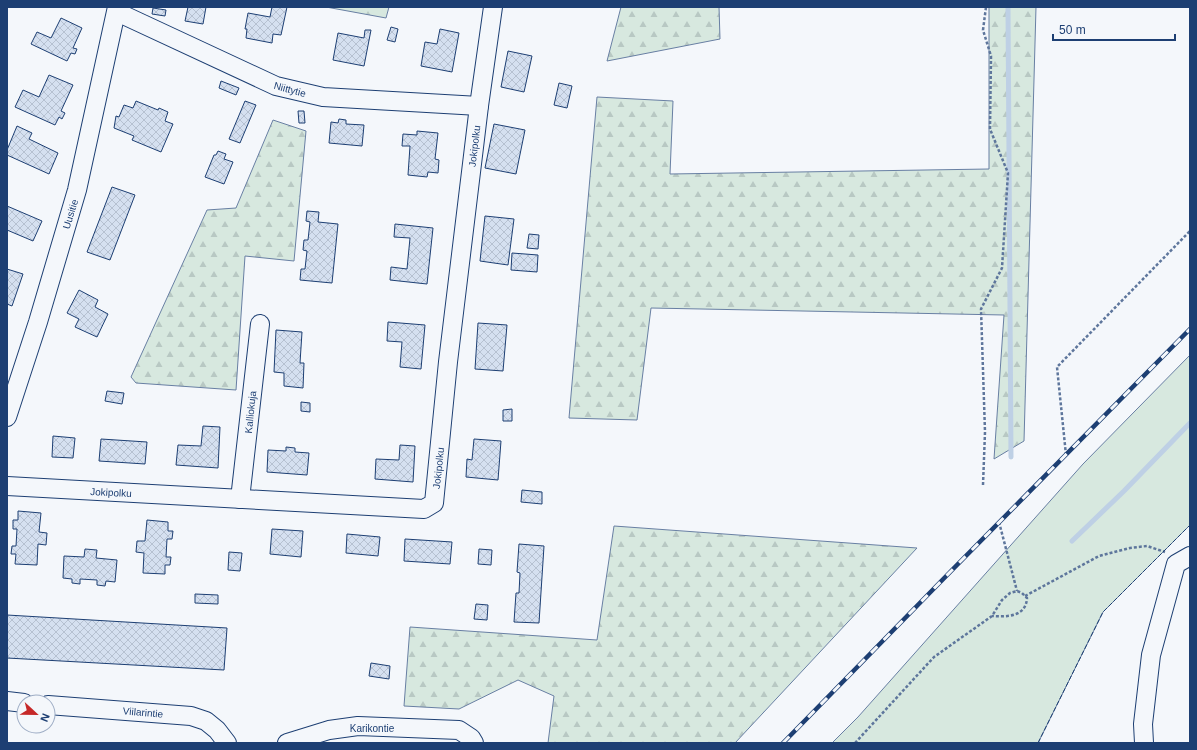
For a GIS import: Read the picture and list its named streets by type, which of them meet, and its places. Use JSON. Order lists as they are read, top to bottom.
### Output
{
  "streets": {
    "street": [
      "Niittytie",
      "Jokipolku",
      "Uusitie",
      "Kalliokuja",
      "Viilarintie",
      "Karikontie"
    ]
  },
  "crossings": [
    ["Niittytie", "Jokipolku"],
    ["Niittytie", "Uusitie"],
    ["Jokipolku", "Kalliokuja"]
  ],
  "scale_bar": "50 m",
  "north": "right"
}
